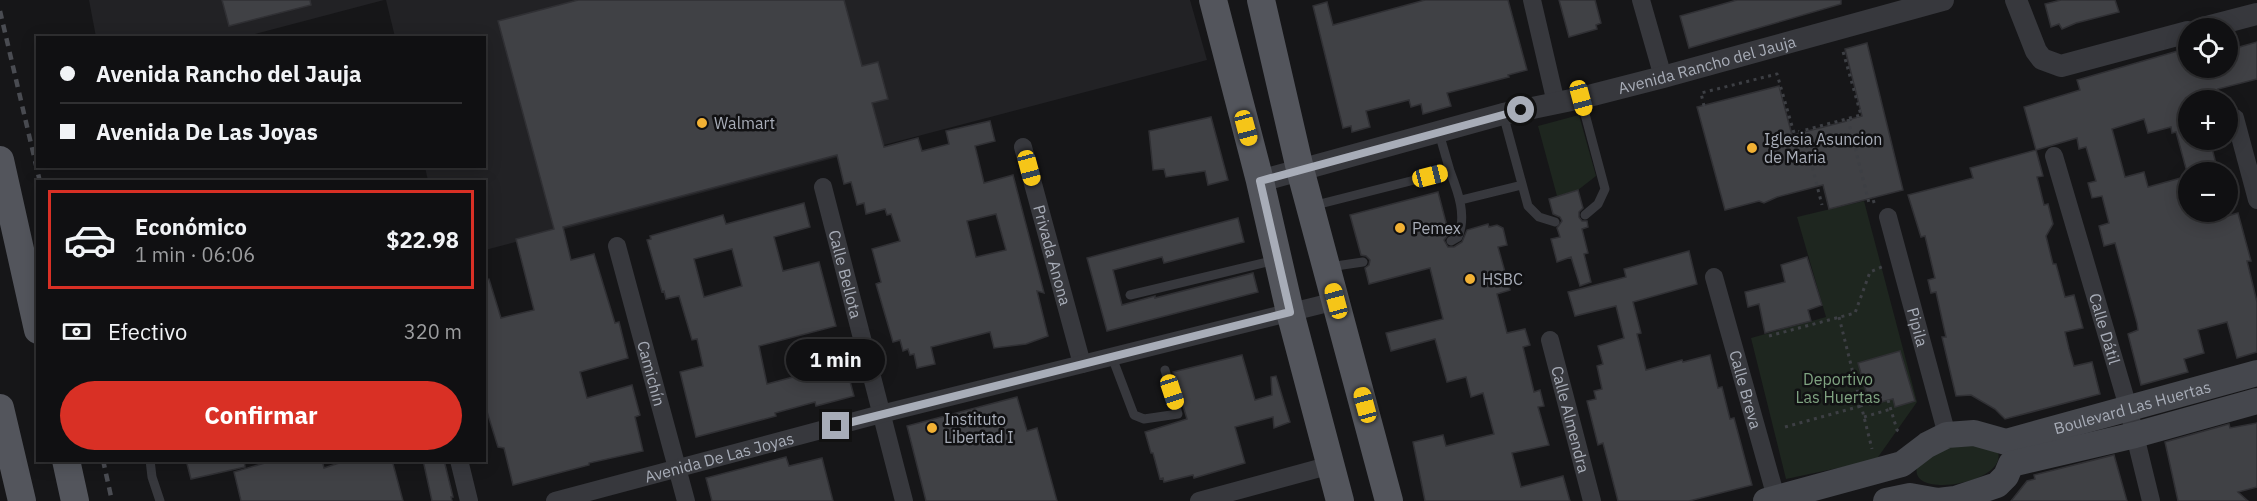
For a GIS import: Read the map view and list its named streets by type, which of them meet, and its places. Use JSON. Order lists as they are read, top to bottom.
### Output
{
  "streets": {
    "main road": ["Boulevard Las Huertas"],
    "street": [
      "Avenida Rancho del Jauja",
      "Privada Anona",
      "Calle Bellota",
      "Pipila",
      "Calle Dátil",
      "Camichín",
      "Calle Breva",
      "Calle Almendra",
      "Avenida De Las Joyas"
    ]
  },
  "crossings": [
    ["Privada Anona", "Avenida De Las Joyas"],
    ["Calle Bellota", "Avenida De Las Joyas"],
    ["Pipila", "Boulevard Las Huertas"],
    ["Calle Dátil", "Boulevard Las Huertas"],
    ["Camichín", "Avenida De Las Joyas"],
    ["Calle Breva", "Boulevard Las Huertas"]
  ],
  "parks": ["Deportivo Las Huertas"],
  "places": [
    "Walmart",
    "Iglesia Asuncion de Maria",
    "Pemex",
    "HSBC",
    "Instituto Libertad I"
  ],
  "page": {
    "map_buttons": ["+", "−"],
    "banner": ["Avenida Rancho del Jauja", "Avenida De Las Joyas"],
    "list": [
      {
        "name": "Económico",
        "note": "1 min · 06:06",
        "value": "$22.98"
      }
    ],
    "pay": ["Efectivo", "320 m"],
    "bubble": "1 min",
    "buttons": "Confirmar"
  }
}
